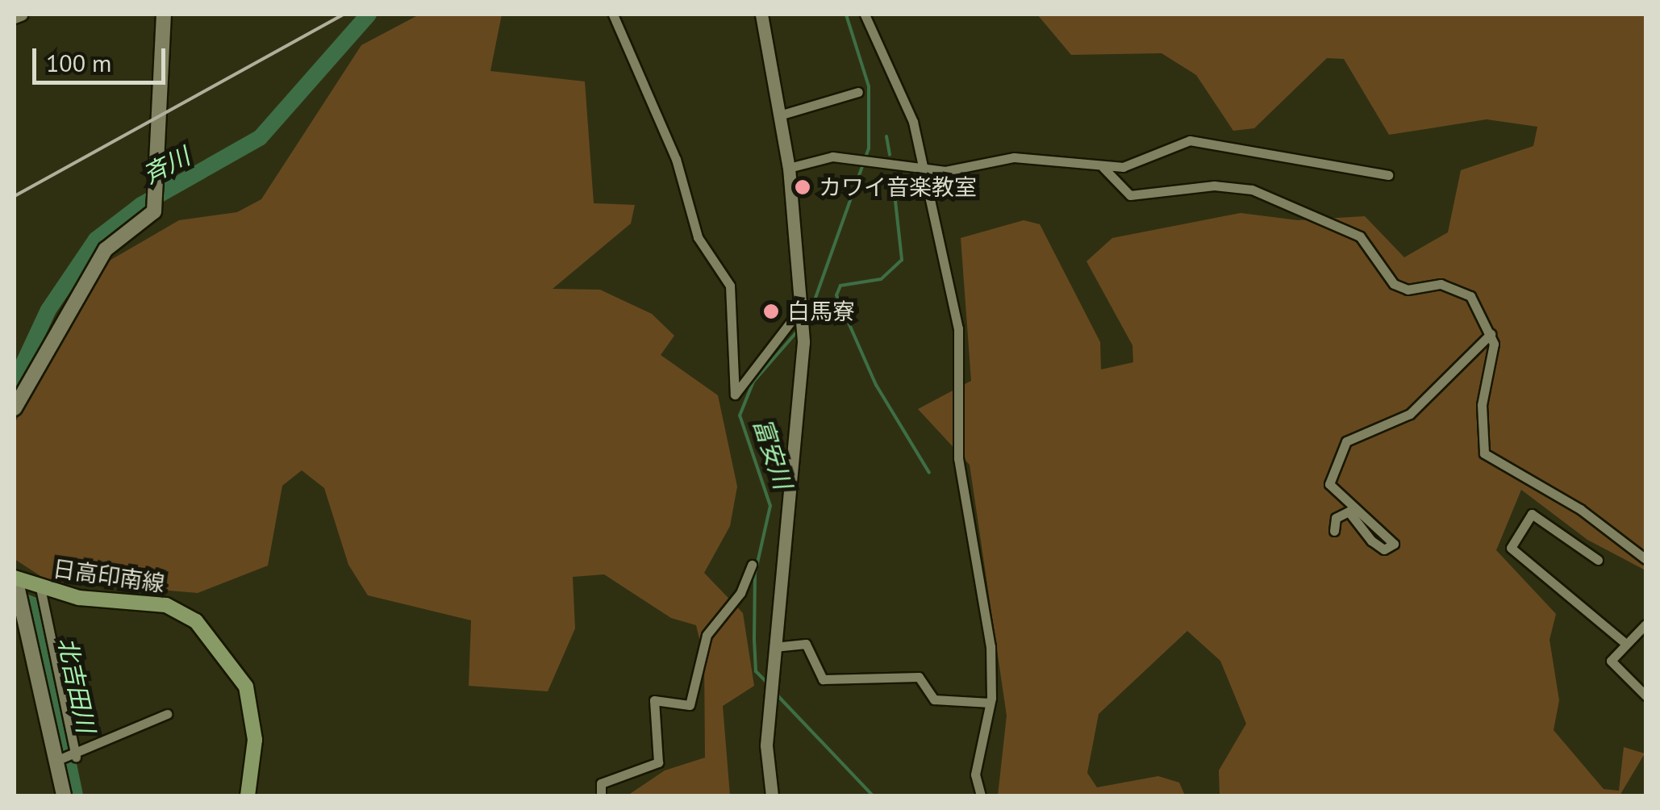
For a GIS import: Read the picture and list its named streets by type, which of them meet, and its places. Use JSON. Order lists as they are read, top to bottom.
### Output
{
  "streets": {
    "main road": ["日高印南線"]
  },
  "water": ["斉川", "富安川", "北吉田川"],
  "places": ["カワイ音楽教室", "白馬寮"],
  "scale_bar": "100 m"
}
